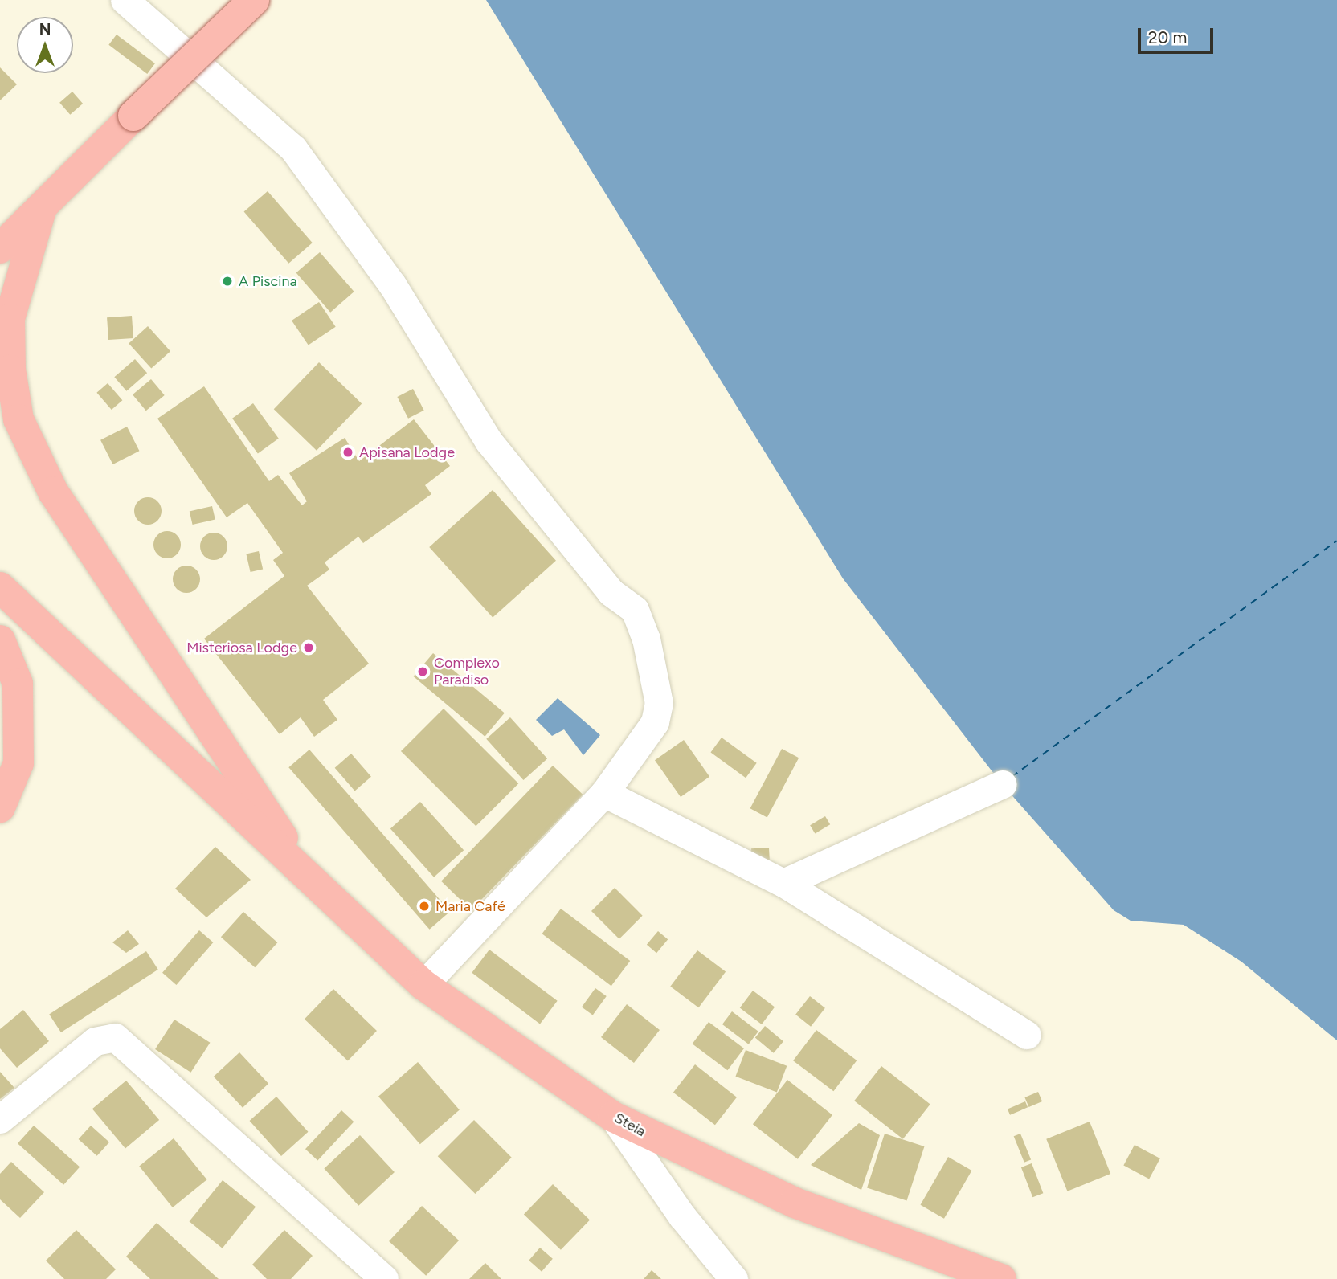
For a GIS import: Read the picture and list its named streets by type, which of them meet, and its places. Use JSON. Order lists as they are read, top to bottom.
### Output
{
  "streets": {
    "main road": ["Steia"]
  },
  "places": [
    "A Piscina",
    "Apisana Lodge",
    "Misteriosa Lodge",
    "Complexo Paradiso",
    "Maria Café"
  ],
  "scale_bar": "20 m",
  "north": "top"
}
